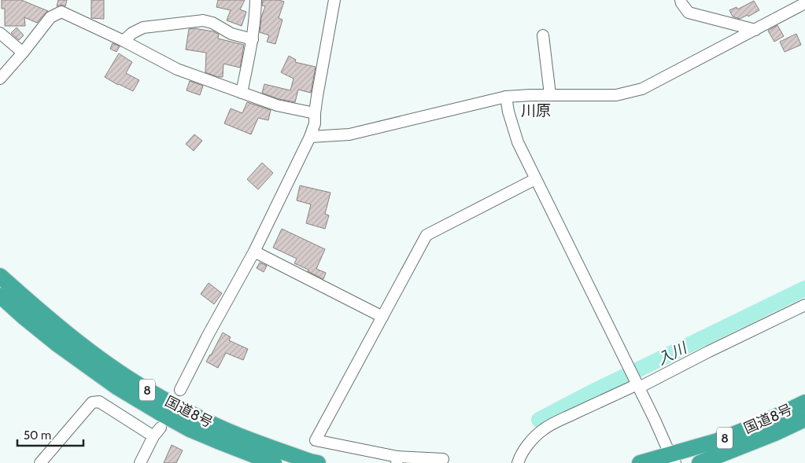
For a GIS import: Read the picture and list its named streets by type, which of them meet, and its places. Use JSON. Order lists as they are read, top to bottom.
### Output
{
  "streets": {
    "highway": ["8", "国道8号"]
  },
  "districts": ["川原"],
  "water": ["入川"],
  "scale_bar": "50 m"
}
